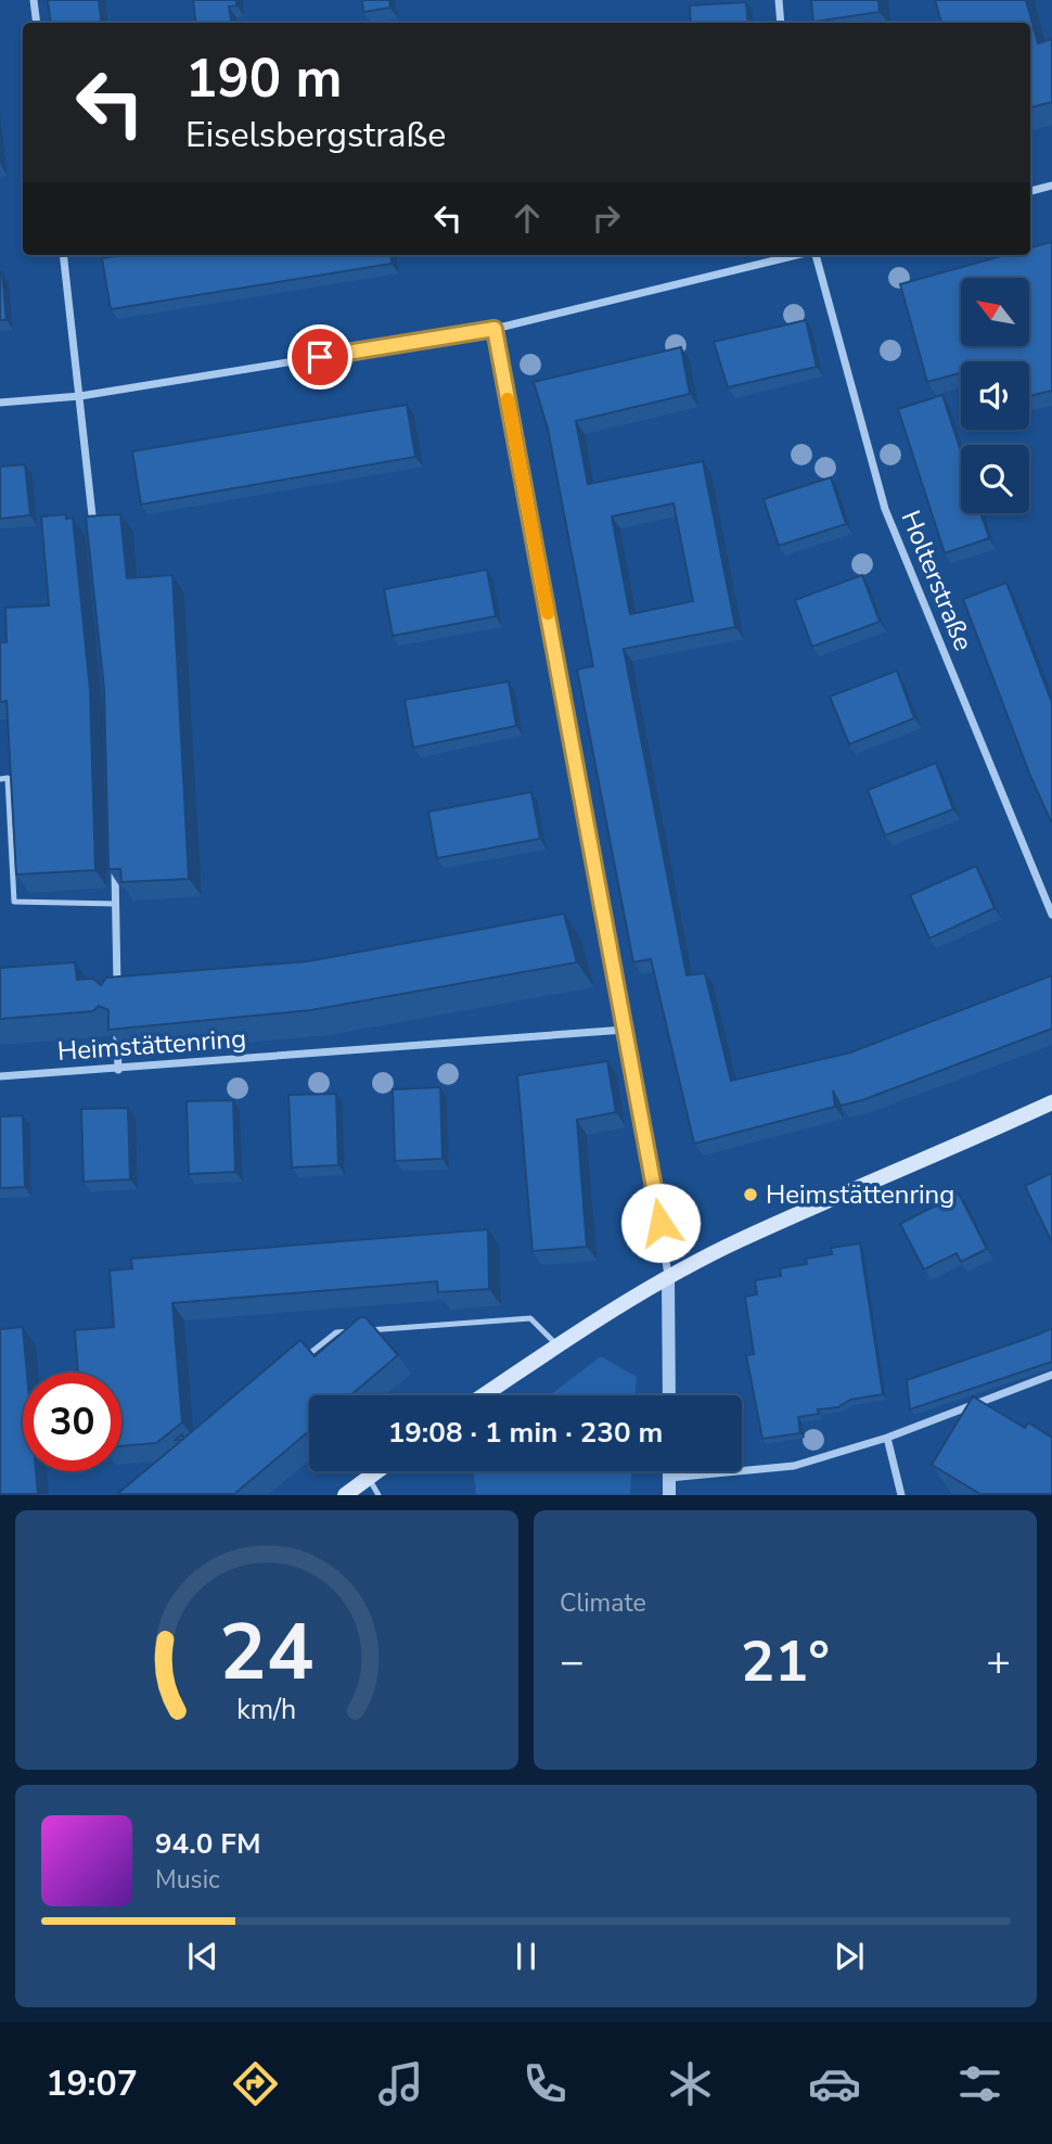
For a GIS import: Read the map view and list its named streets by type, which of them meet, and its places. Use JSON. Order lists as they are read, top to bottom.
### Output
{
  "streets": {
    "street": ["Holterstraße", "Heimstättenring"]
  },
  "places": ["Heimstättenring"],
  "north": "top left",
  "page": {
    "turn": ["190 m", "Eiselsbergstraße"],
    "limit": "30",
    "trip": "19:08 · 1 min · 230 m",
    "tile": "Climate",
    "heat": ["−", "21°", "+"],
    "song": ["94.0 FM", "Music"],
    "tabs": "19:07",
    "gauge": ["24", "km/h"]
  }
}
